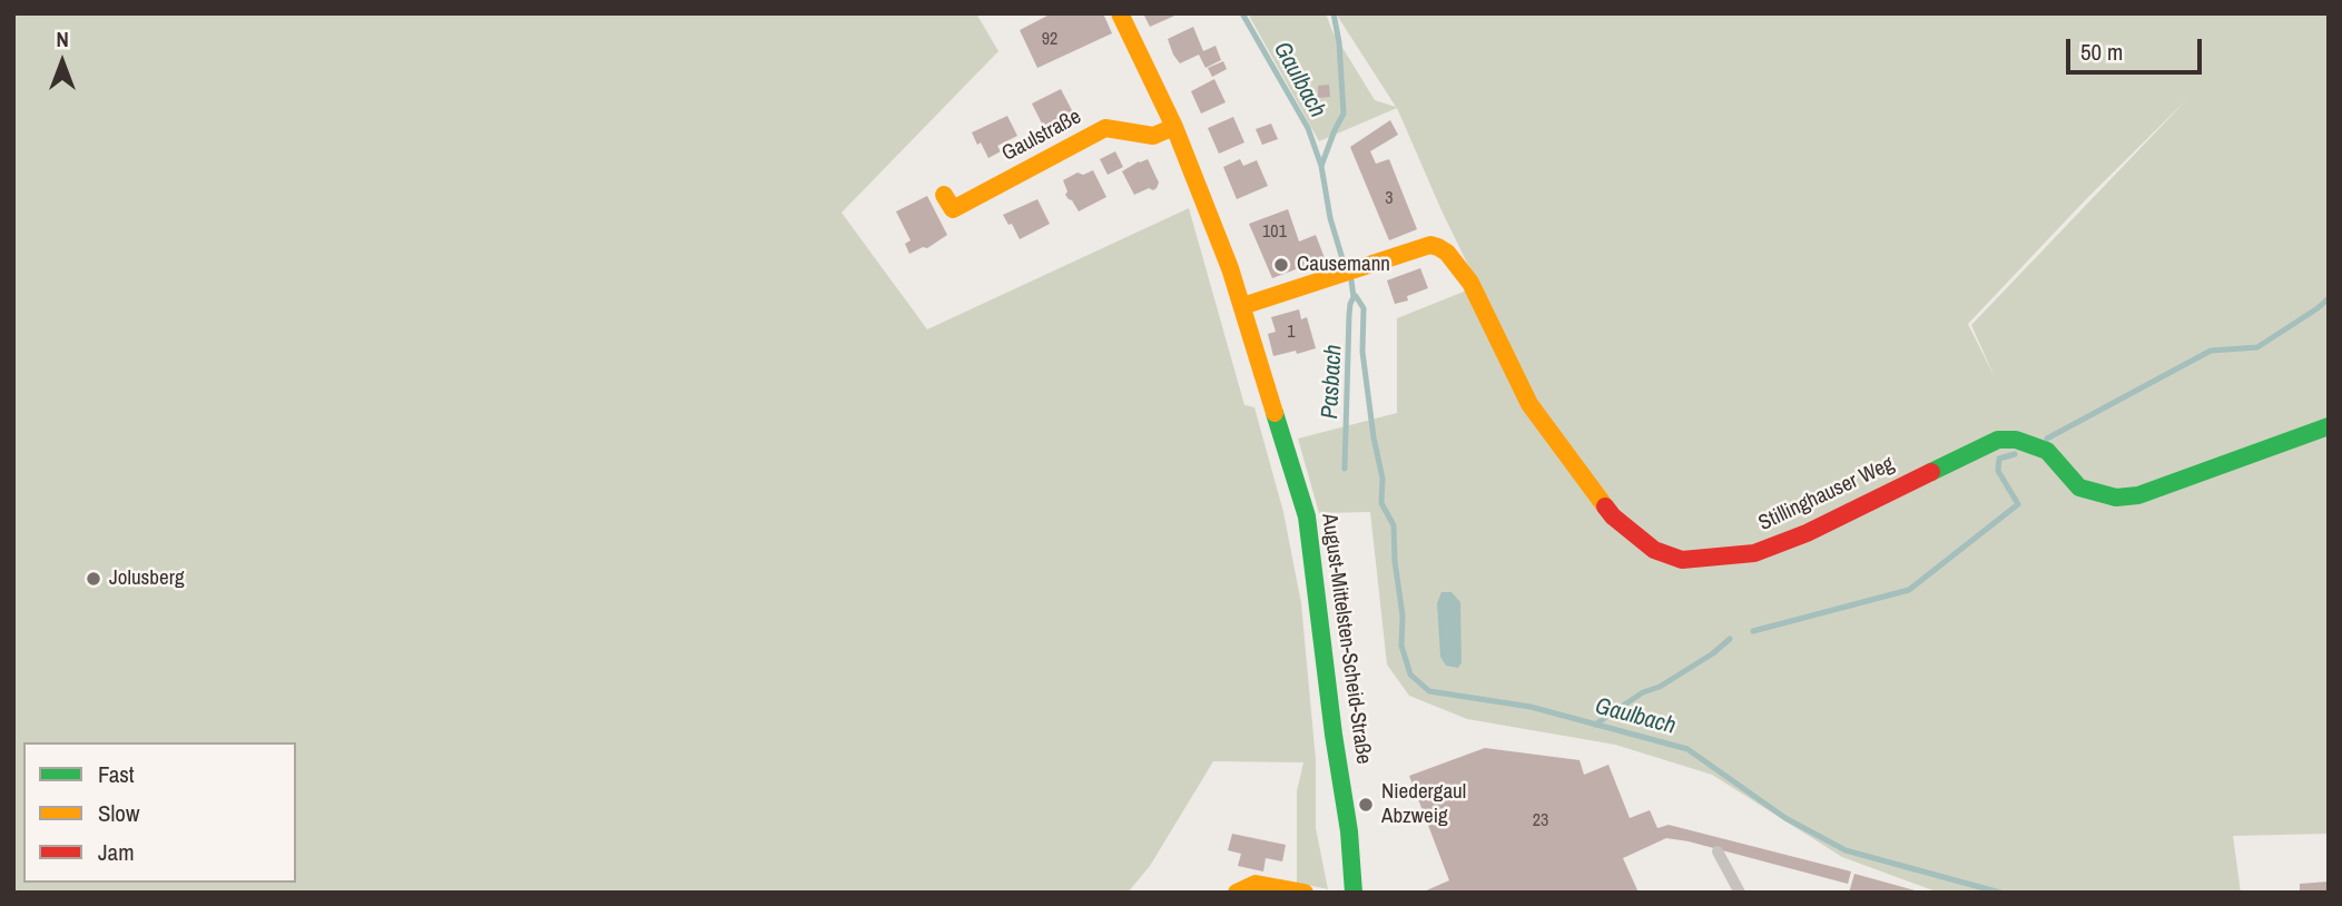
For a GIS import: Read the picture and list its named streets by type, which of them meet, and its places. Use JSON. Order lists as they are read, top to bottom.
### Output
{
  "streets": {
    "street": ["Gaulstraße", "Stillinghauser Weg", "August-Mittelsten-Scheid-Straße"]
  },
  "crossings": [
    ["Stillinghauser Weg", "August-Mittelsten-Scheid-Straße"]
  ],
  "water": ["Gaulbach", "Pasbach"],
  "places": ["Causemann", "Jolusberg", "Niedergaul Abzweig"],
  "house_numbers": [
    "92",
    "3",
    "101",
    "1",
    "23"
  ],
  "legend": ["Fast", "Slow", "Jam"],
  "scale_bar": "50 m",
  "north": "top"
}
